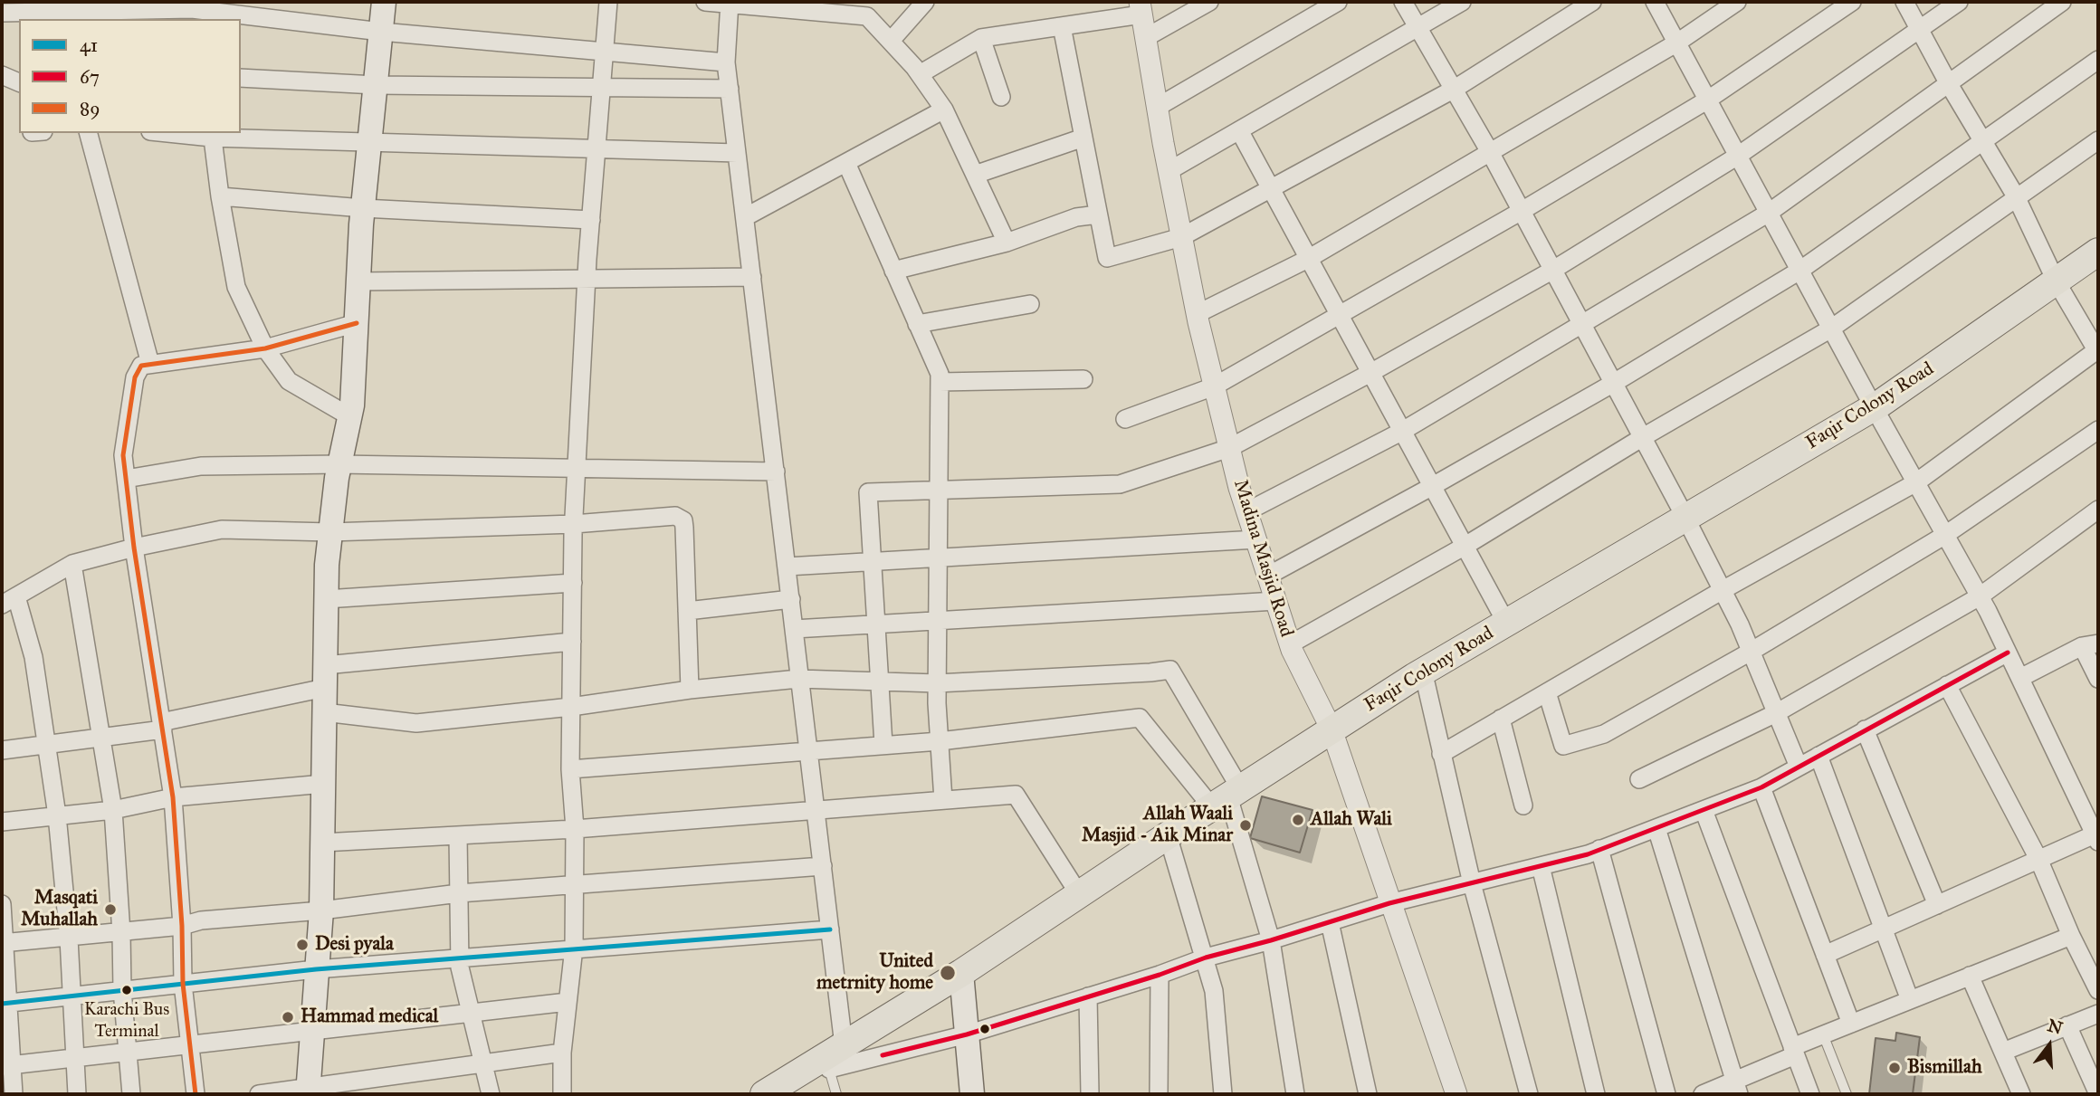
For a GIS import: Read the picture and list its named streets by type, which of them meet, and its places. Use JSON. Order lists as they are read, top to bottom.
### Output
{
  "streets": {
    "main road": ["Faqir Colony Road"],
    "street": ["Madina Masjid Road"]
  },
  "crossings": [
    ["Faqir Colony Road", "Madina Masjid Road"]
  ],
  "places": [
    "Allah Wali",
    "Allah Waali Masjid - Aik Minar",
    "Masqati Muhallah",
    "Desi pyala",
    "United metrnity home",
    "Karachi Bus Terminal",
    "Hammad medical",
    "Bismillah"
  ],
  "lines": ["transit line 89", "transit line 67", "transit line 41"],
  "legend": ["41", "67", "89"],
  "north": "top"
}
